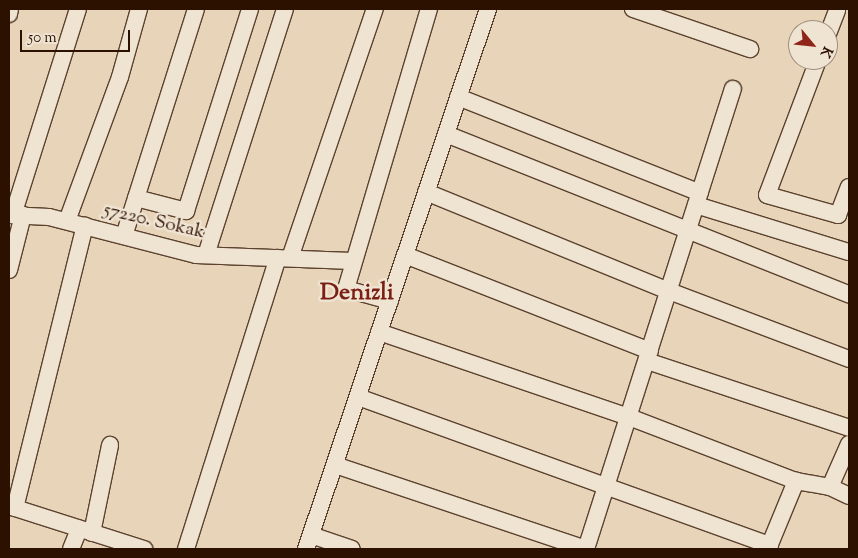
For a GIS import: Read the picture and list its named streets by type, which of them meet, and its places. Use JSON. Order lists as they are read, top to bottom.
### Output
{
  "streets": {
    "street": ["57220. Sokak"]
  },
  "districts": ["Denizli"],
  "scale_bar": "50 m",
  "north": "bottom right"
}
